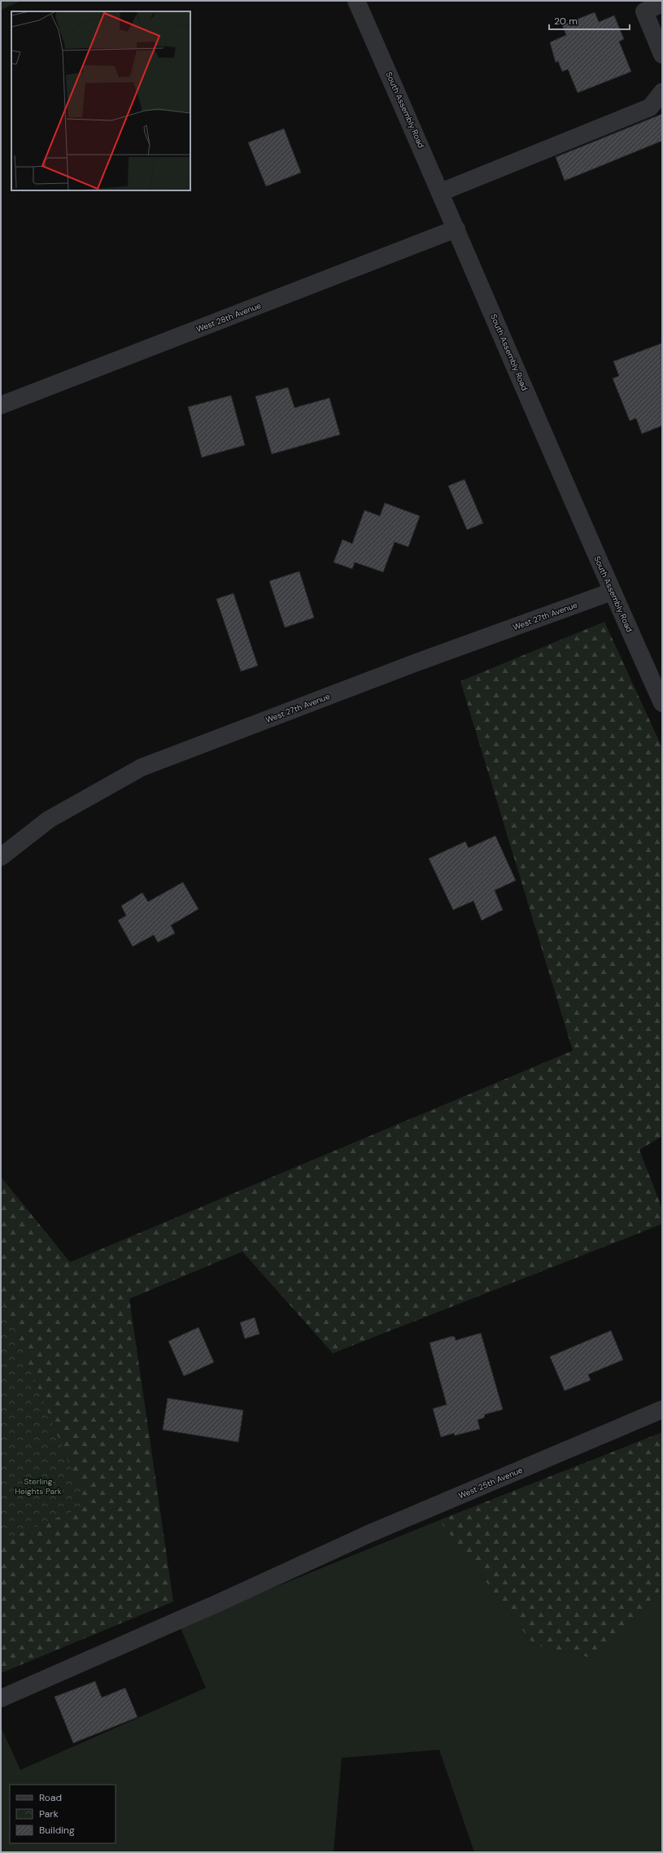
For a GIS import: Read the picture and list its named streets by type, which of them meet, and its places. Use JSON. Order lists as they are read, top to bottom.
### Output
{
  "streets": {
    "street": [
      "South Assembly Road",
      "West 28th Avenue",
      "West 27th Avenue",
      "West 25th Avenue"
    ]
  },
  "crossings": [
    ["South Assembly Road", "West 28th Avenue"],
    ["South Assembly Road", "West 27th Avenue"]
  ],
  "parks": ["Sterling Heights Park"],
  "legend": ["Road", "Park", "Building"],
  "scale_bar": "20 m"
}
